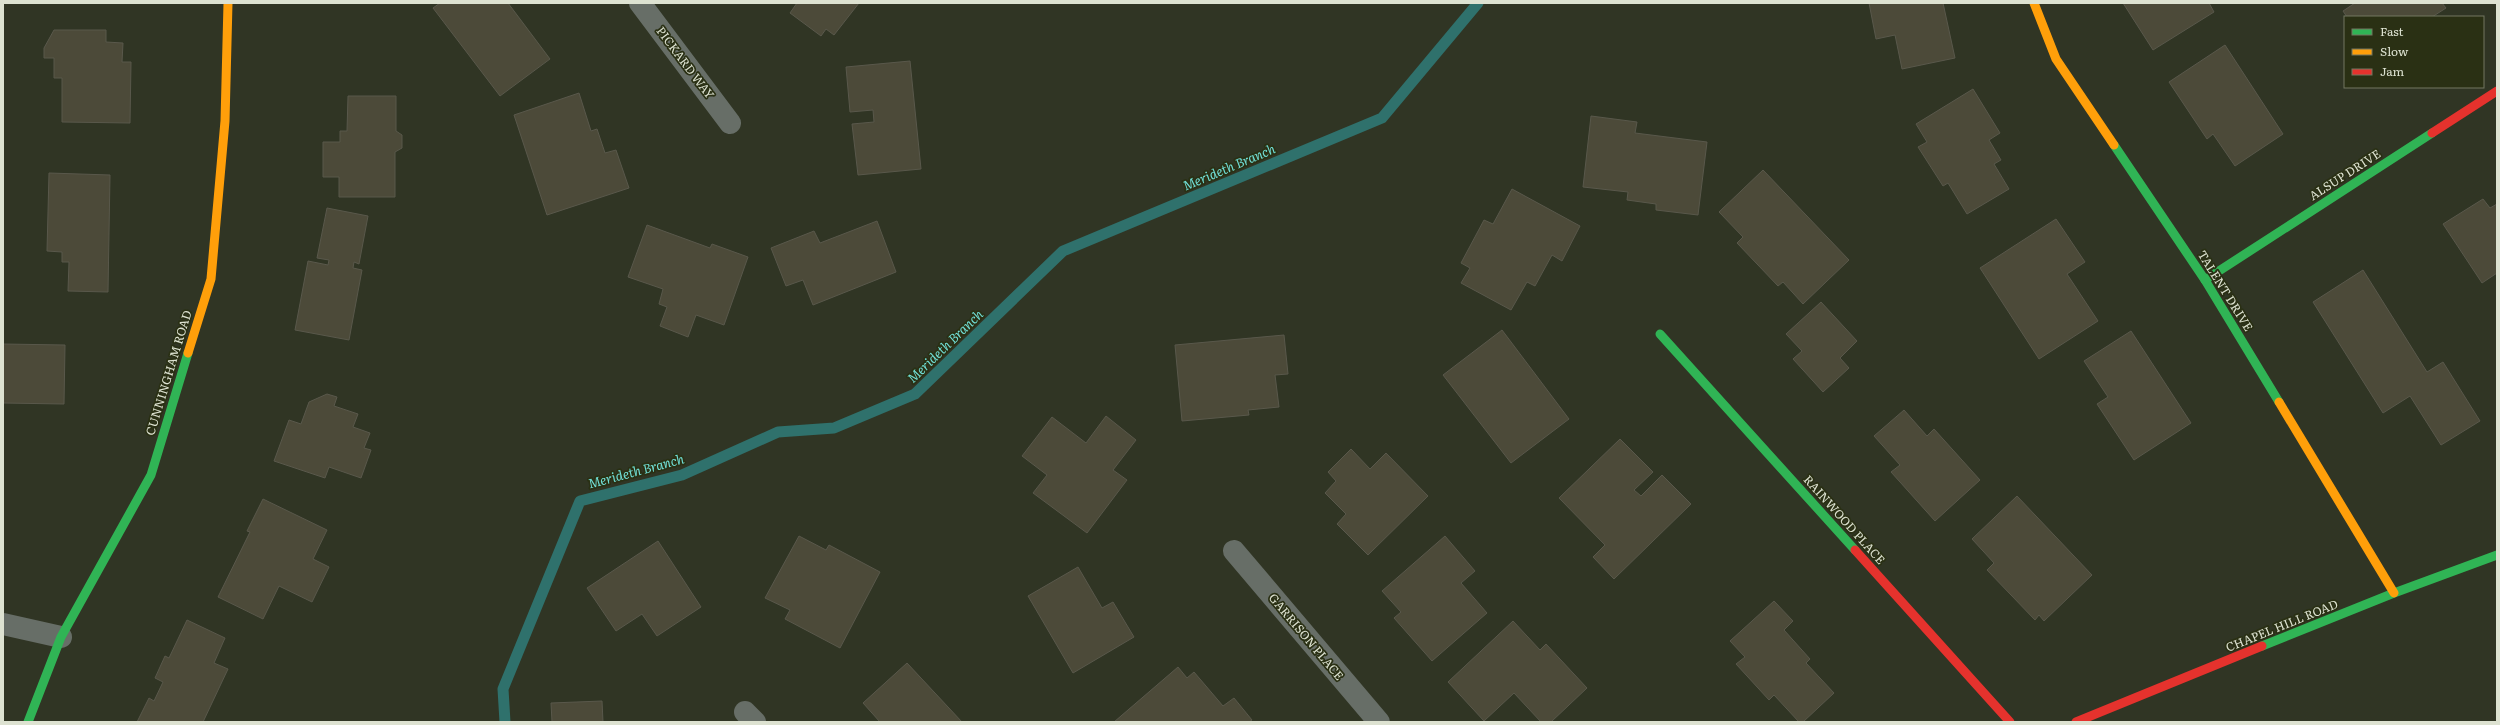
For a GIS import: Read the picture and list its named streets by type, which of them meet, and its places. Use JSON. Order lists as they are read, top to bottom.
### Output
{
  "streets": {
    "street": [
      "PICKARD WAY",
      "ALSUP DRIVE",
      "TALENT DRIVE",
      "CUNNINGHAM ROAD",
      "RAINWOOD PLACE",
      "CHAPEL HILL ROAD",
      "GARRISON PLACE"
    ]
  },
  "crossings": [
    ["ALSUP DRIVE", "TALENT DRIVE"],
    ["TALENT DRIVE", "CHAPEL HILL ROAD"]
  ],
  "water": ["Merideth Branch"],
  "legend": ["Fast", "Slow", "Jam"]
}
